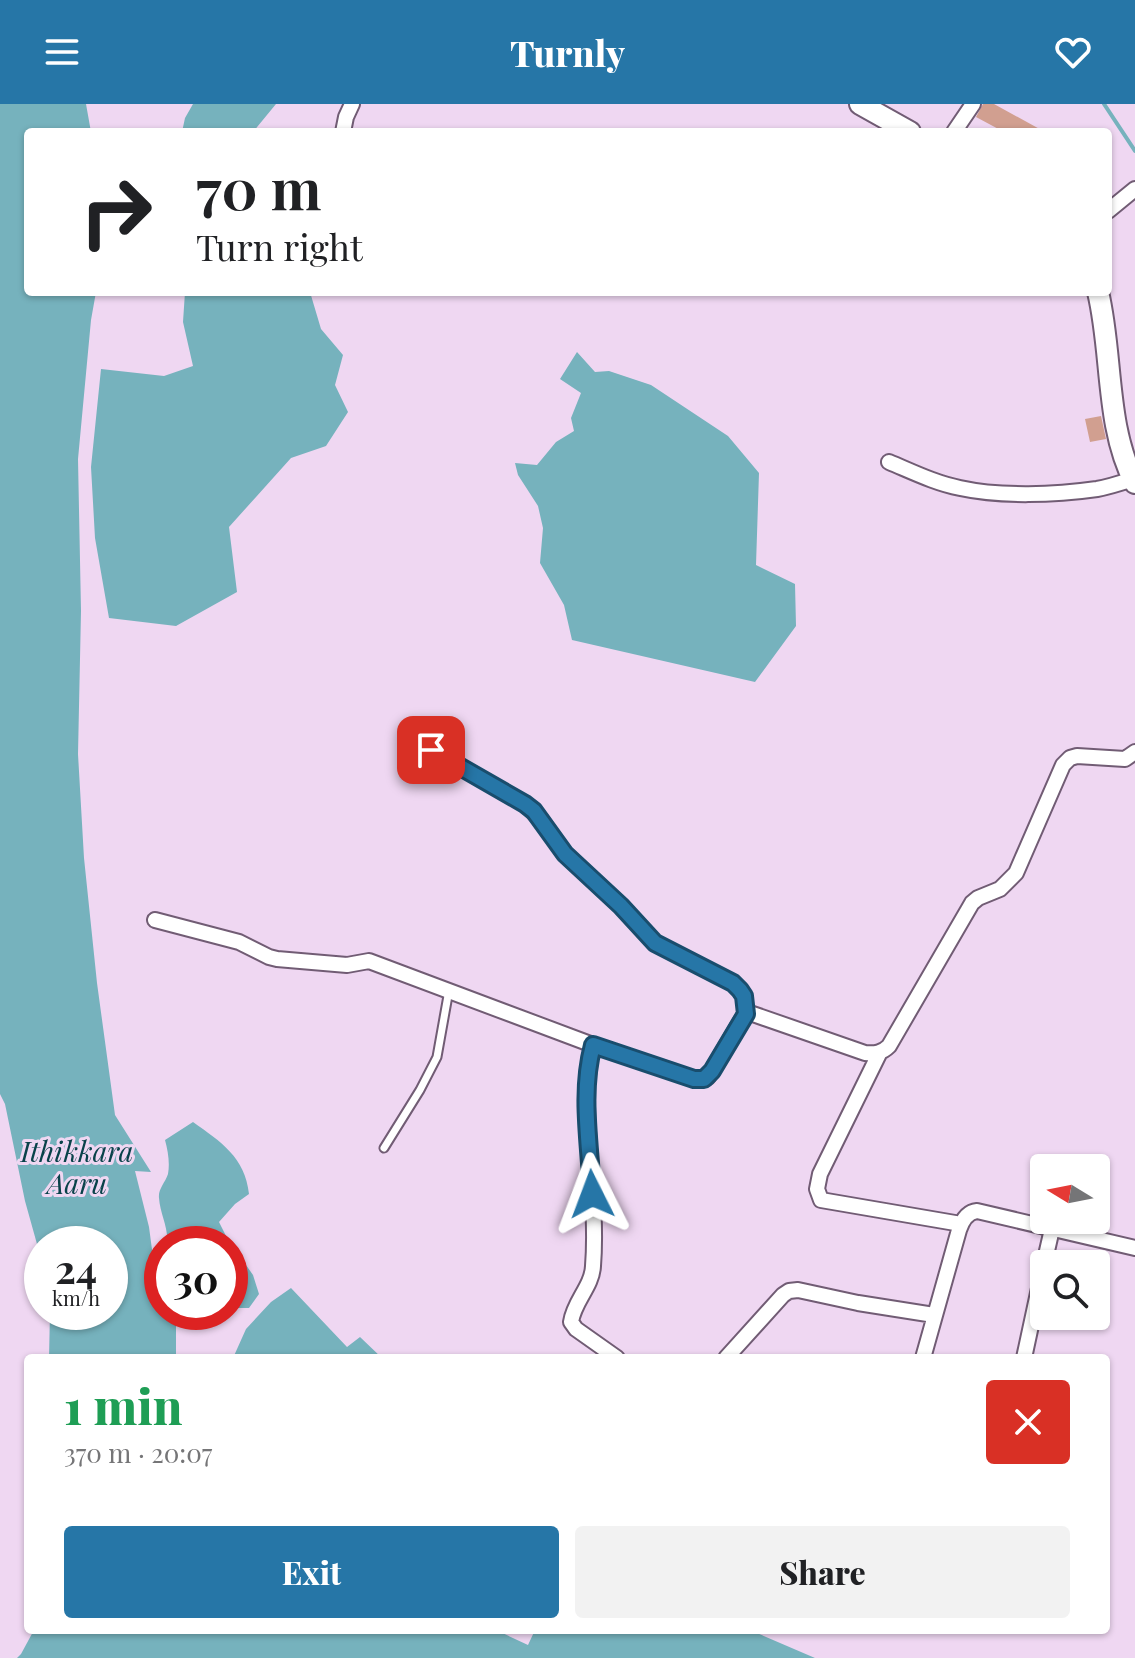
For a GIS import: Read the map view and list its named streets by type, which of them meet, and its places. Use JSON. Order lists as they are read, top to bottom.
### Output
{
  "water": ["Ithikkara Aaru"],
  "north": "left",
  "page": {
    "header": "Turnly",
    "turn": ["70 m", "Turn right"],
    "speed": "24 km/h",
    "limit": "30",
    "heading": ["1 min", "370 m · 20:07"],
    "buttons": ["Exit", "Share"]
  }
}
